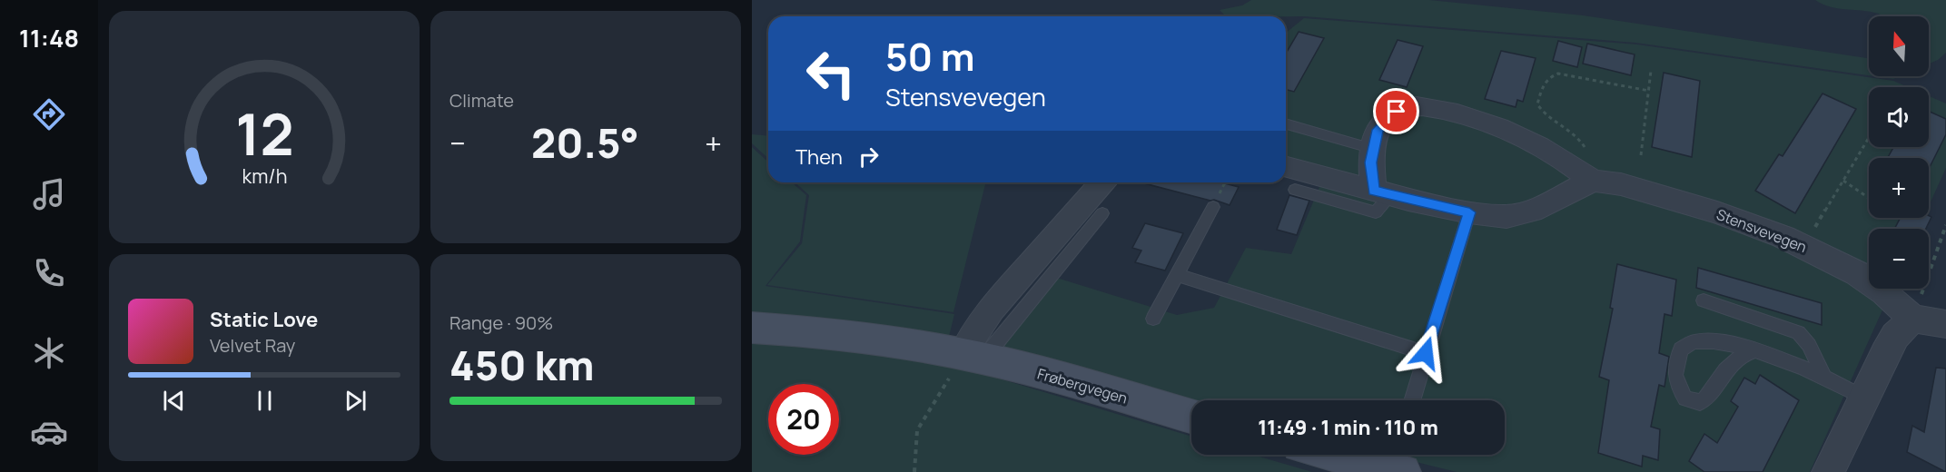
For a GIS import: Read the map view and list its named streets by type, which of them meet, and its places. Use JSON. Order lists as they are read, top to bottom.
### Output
{
  "streets": {
    "main road": ["Frøbergvegen"],
    "street": ["Stensvevegen"]
  },
  "north": "top",
  "page": {
    "tabs": "11:48",
    "tile": [
      "Climate",
      ["Range · 90%", "450 km"]
    ],
    "map_buttons": ["+", "−"],
    "turn": ["50 m", "Stensvevegen"],
    "heat": ["−", "20.5°", "+"],
    "then": "Then",
    "song": ["Static Love", "Velvet Ray"],
    "limit": "20",
    "trip": "11:49 · 1 min · 110 m",
    "gauge": ["12", "km/h"]
  }
}
